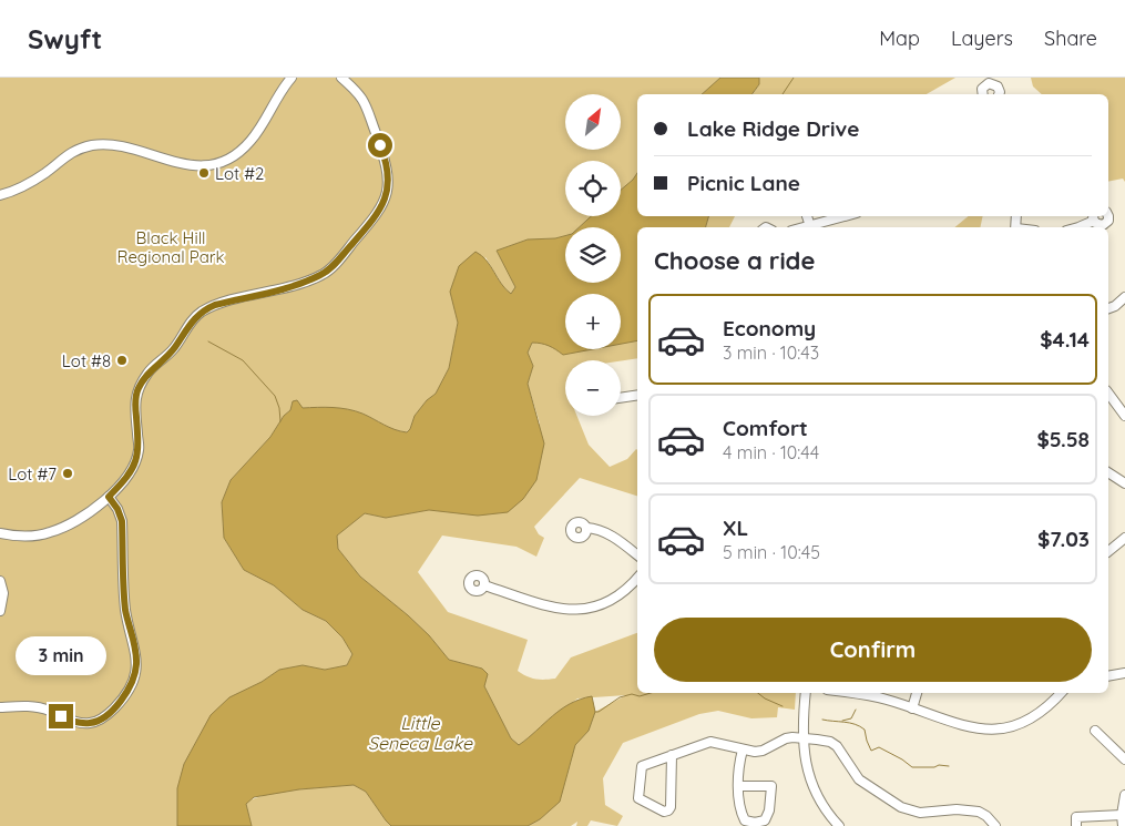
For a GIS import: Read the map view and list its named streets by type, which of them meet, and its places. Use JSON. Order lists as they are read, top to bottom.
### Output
{
  "water": ["Little Seneca Lake"],
  "parks": ["Black Hill Regional Park"],
  "places": ["Lot #2", "Lot #8", "Lot #7"],
  "north": "top right",
  "page": {
    "header": "Swyft",
    "nav": ["Map", "Layers", "Share"],
    "map_buttons": ["+", "−"],
    "banner": ["Lake Ridge Drive", "Picnic Lane"],
    "heading": "Choose a ride",
    "list": [
      {
        "name": "Economy",
        "note": "3 min · 10:43",
        "value": "$4.14"
      },
      {
        "name": "Comfort",
        "note": "4 min · 10:44",
        "value": "$5.58"
      },
      {
        "name": "XL",
        "note": "5 min · 10:45",
        "value": "$7.03"
      }
    ],
    "buttons": "Confirm",
    "bubble": "3 min"
  }
}
